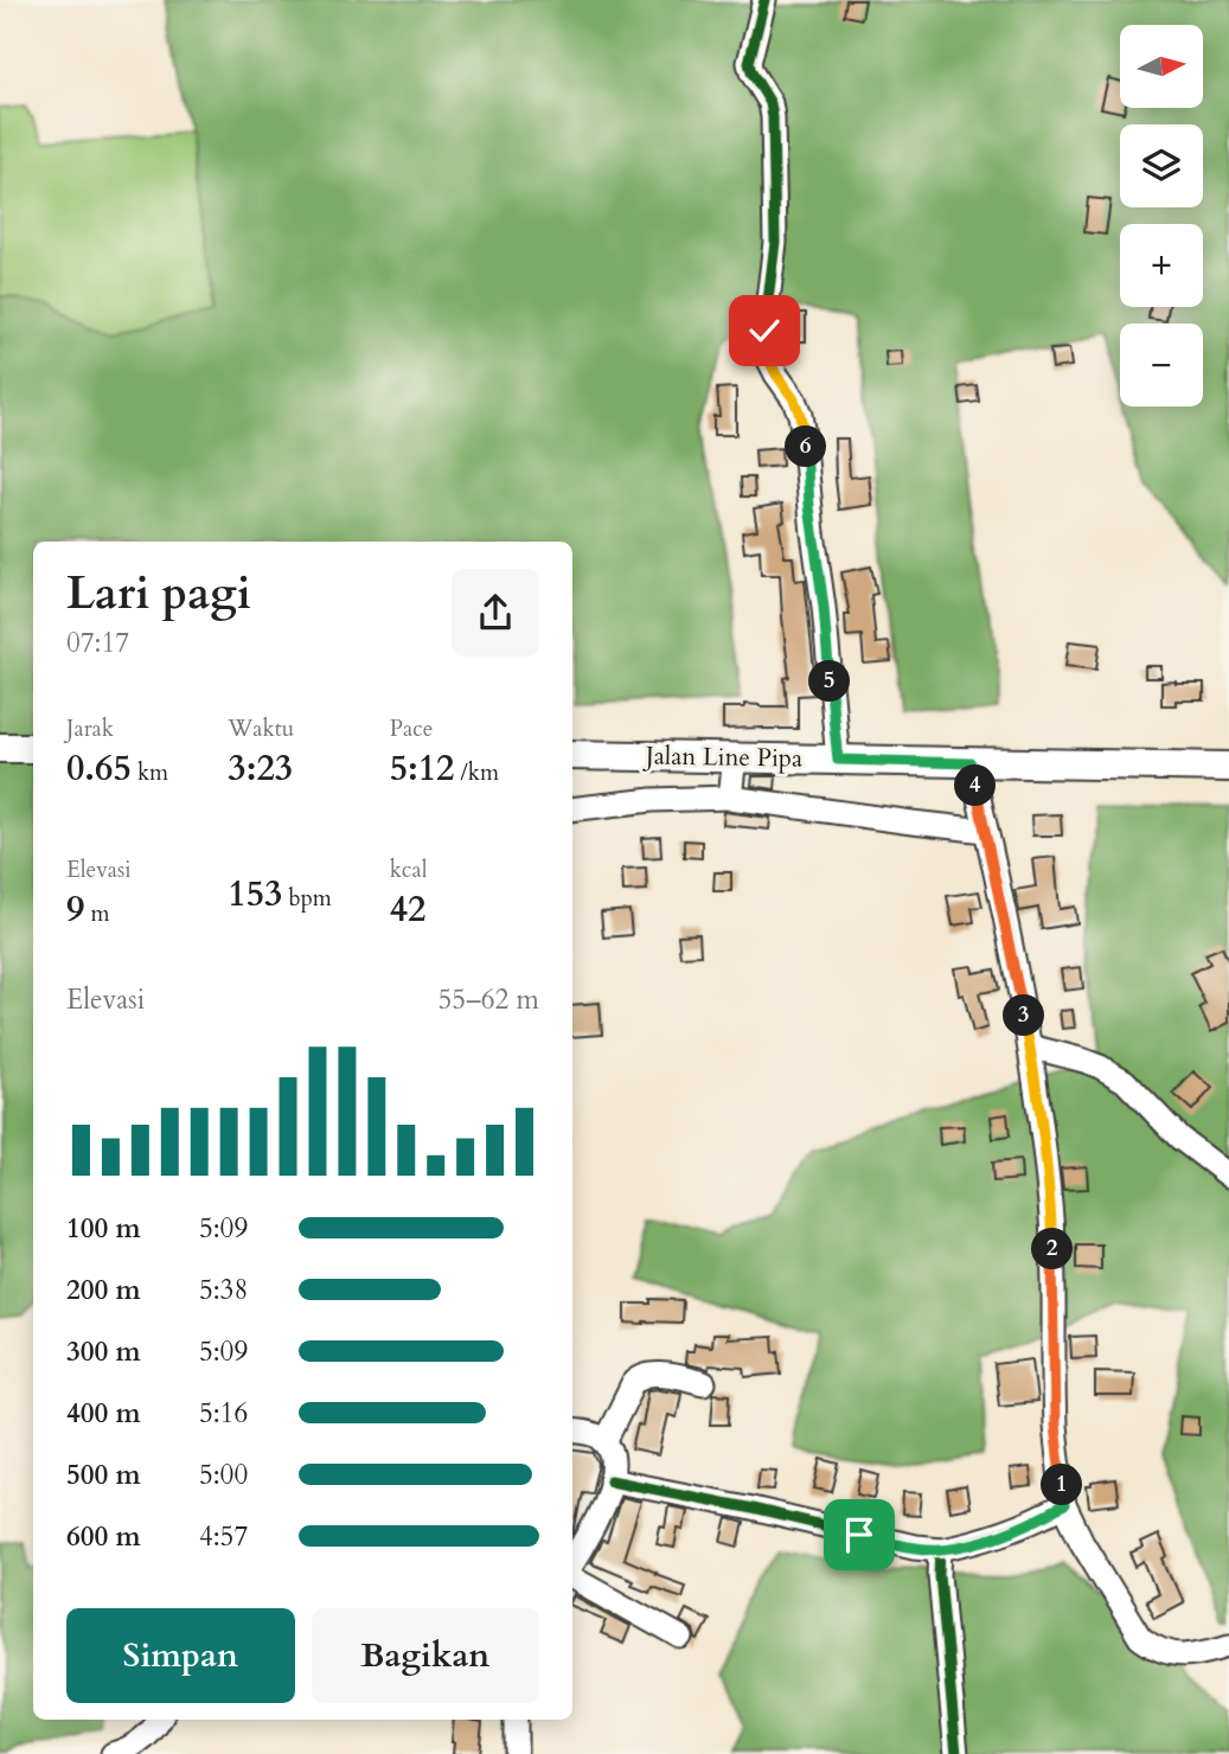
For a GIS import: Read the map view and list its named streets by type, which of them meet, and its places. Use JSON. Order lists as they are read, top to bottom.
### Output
{
  "streets": {
    "main road": ["Jalan Line Pipa"]
  },
  "north": "right",
  "page": {
    "map_buttons": ["+", "−"],
    "pins": [
      "6",
      "5",
      "4",
      "3",
      "2",
      "1"
    ],
    "heading": ["Lari pagi", "07:17"],
    "stats": [
      ["Jarak", "0.65 km"],
      ["Waktu", "3:23"],
      ["Pace", "5:12 /km"],
      ["Elevasi", "9 m"],
      ["153 bpm"],
      ["kcal", "42"]
    ],
    "chart": ["Elevasi", "55–62 m"],
    "list": [
      {
        "name": "100 m",
        "note": "5:09"
      },
      {
        "name": "200 m",
        "note": "5:38"
      },
      {
        "name": "300 m",
        "note": "5:09"
      },
      {
        "name": "400 m",
        "note": "5:16"
      },
      {
        "name": "500 m",
        "note": "5:00"
      },
      {
        "name": "600 m",
        "note": "4:57"
      }
    ],
    "buttons": ["Simpan", "Bagikan"]
  }
}
